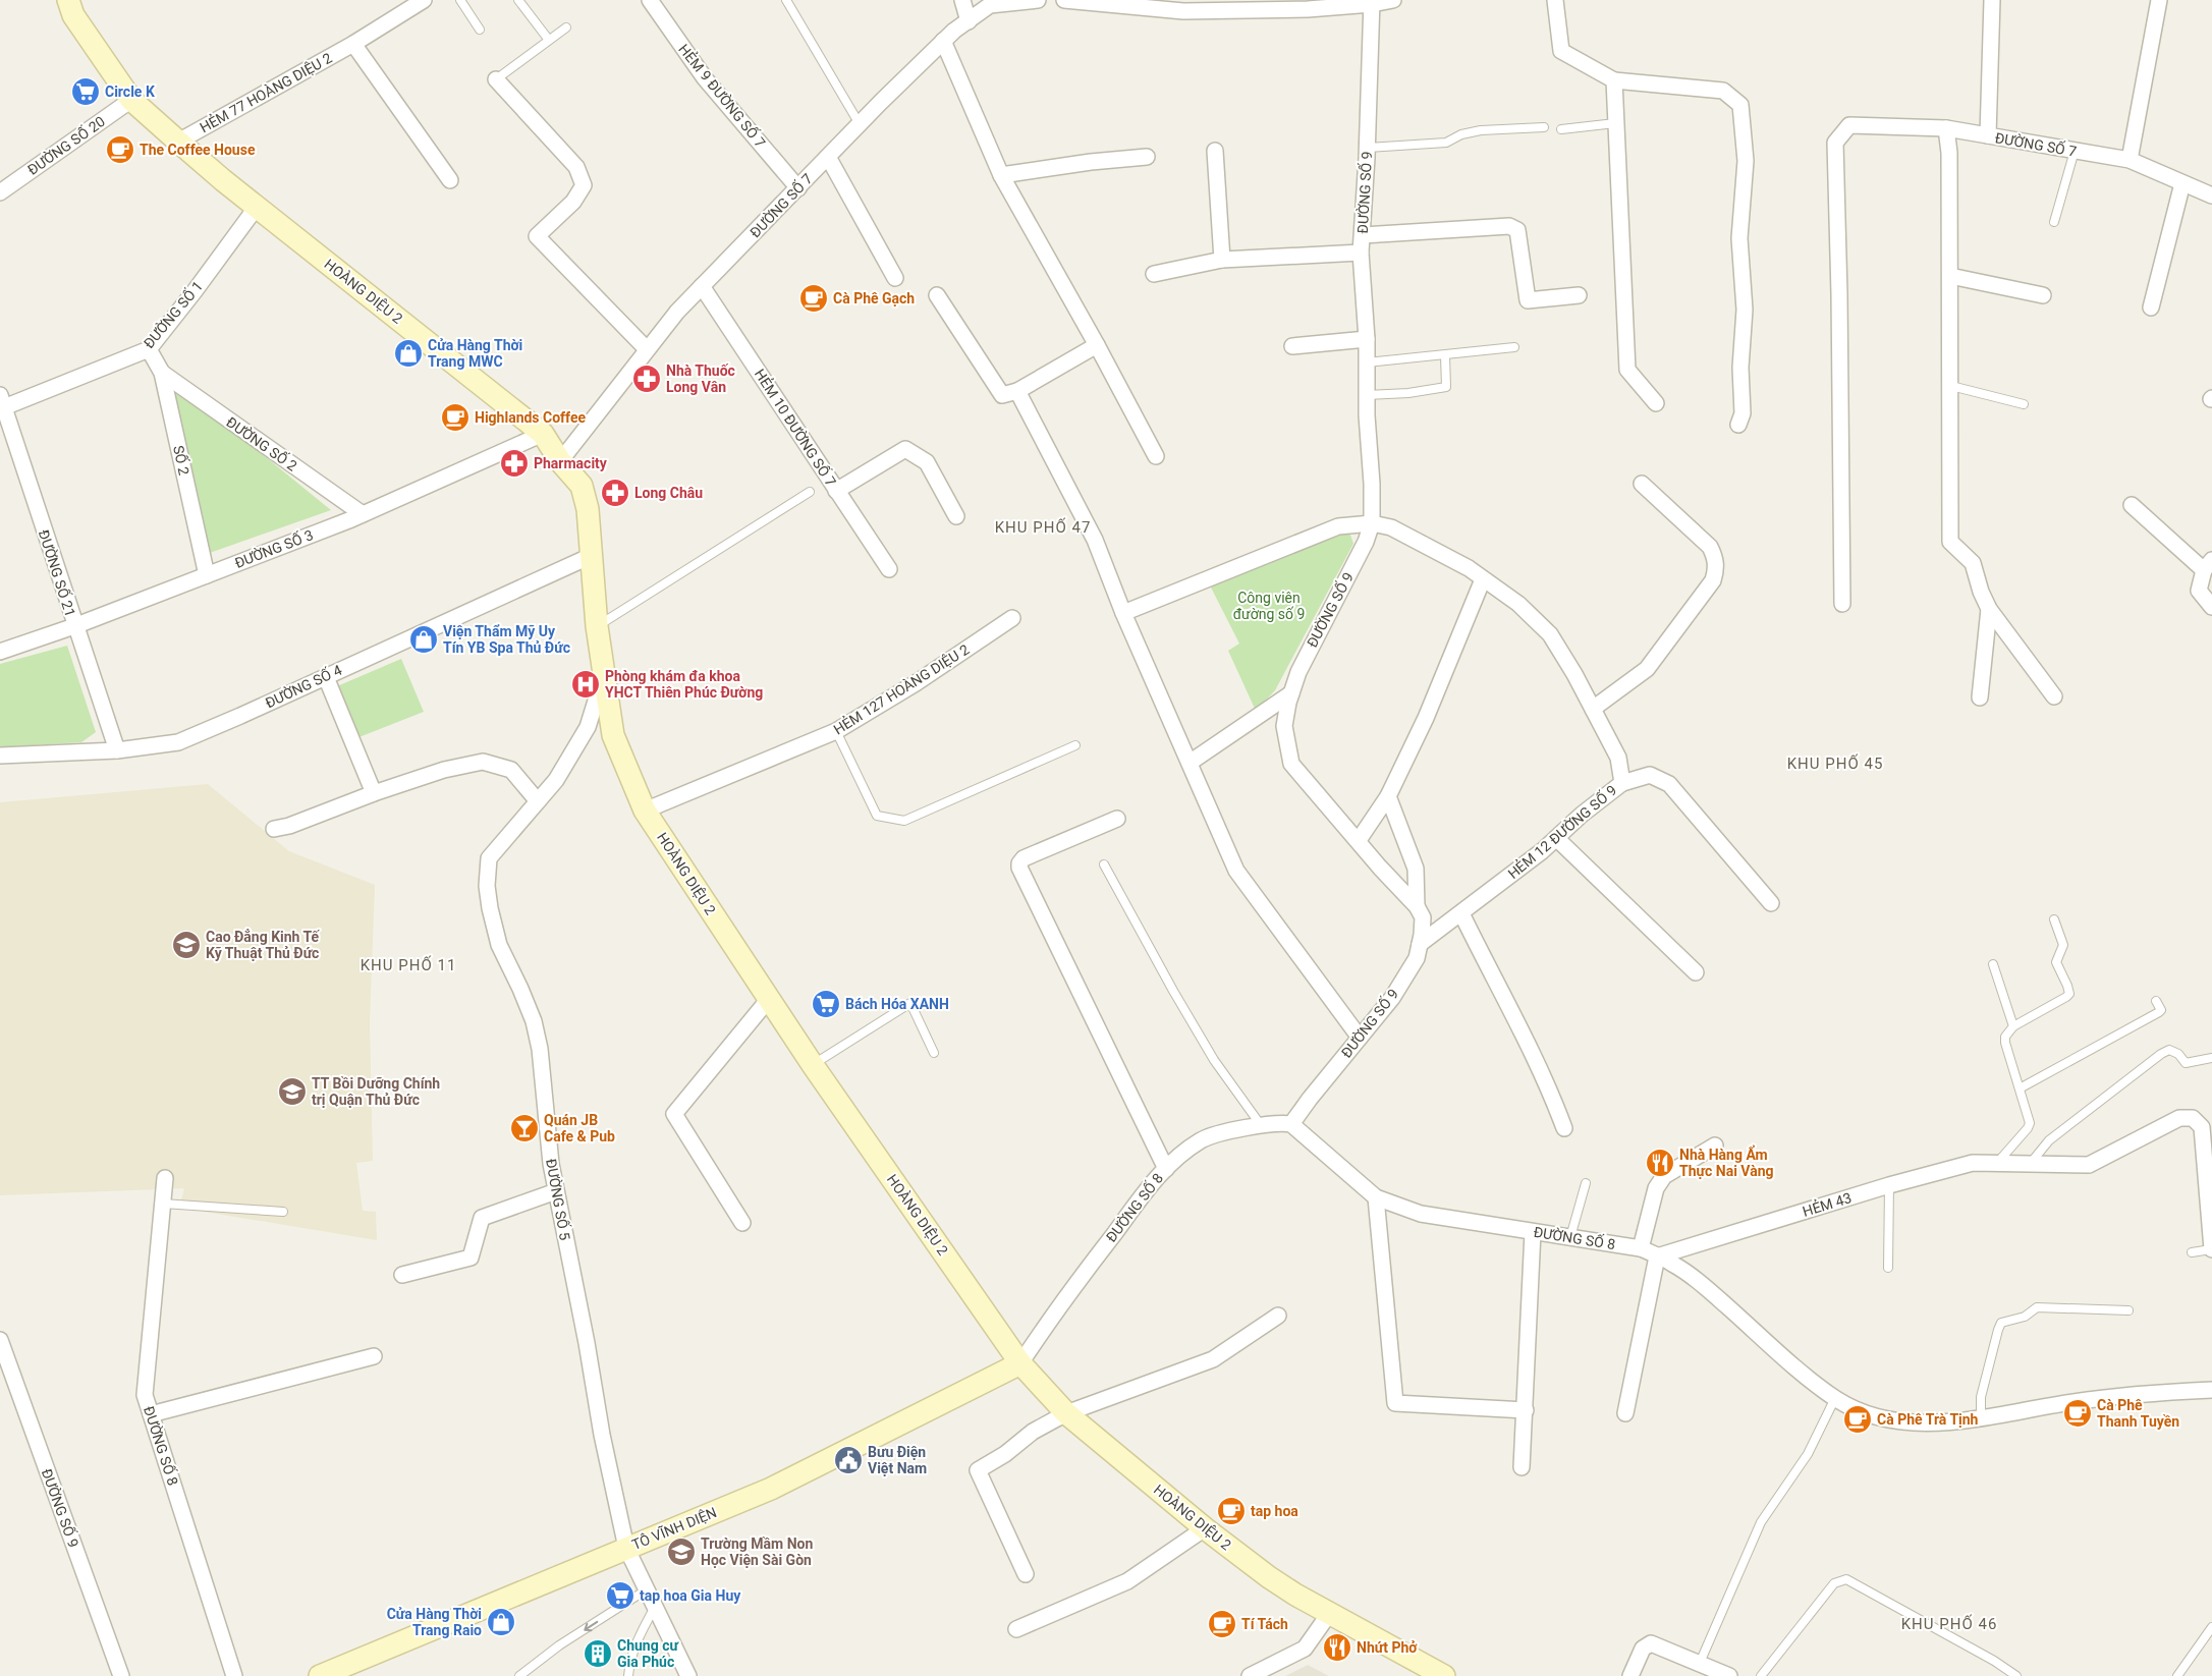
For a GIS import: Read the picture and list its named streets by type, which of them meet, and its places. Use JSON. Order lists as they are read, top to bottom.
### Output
{
  "streets": {
    "street": [
      "HẺM 77 HOÀNG DIỆU 2",
      "HẺM 9 ĐƯỜNG SỐ 7",
      "ĐƯỜNG SỐ 7",
      "ĐƯỜNG SỐ 20",
      "ĐƯỜNG SỐ 9",
      "HOÀNG DIỆU 2",
      "ĐƯỜNG SỐ 1",
      "HẺM 10 ĐƯỜNG SỐ 7",
      "ĐƯỜNG SỐ 2",
      "SỐ 2",
      "ĐƯỜNG SỐ 3",
      "ĐƯỜNG SỐ 21",
      "ĐƯỜNG SỐ 4",
      "HẺM 127 HOÀNG DIỆU 2",
      "HẺM 12 ĐƯỜNG SỐ 9",
      "ĐƯỜNG SỐ 5",
      "HẺM 43",
      "ĐƯỜNG SỐ 8",
      "TÔ VĨNH DIỆN"
    ]
  },
  "crossings": [
    ["HẺM 77 HOÀNG DIỆU 2", "HOÀNG DIỆU 2"],
    ["HẺM 9 ĐƯỜNG SỐ 7", "ĐƯỜNG SỐ 7"],
    ["ĐƯỜNG SỐ 7", "HOÀNG DIỆU 2"],
    ["ĐƯỜNG SỐ 7", "HẺM 10 ĐƯỜNG SỐ 7"],
    ["ĐƯỜNG SỐ 20", "HOÀNG DIỆU 2"],
    ["ĐƯỜNG SỐ 9", "HẺM 12 ĐƯỜNG SỐ 9"],
    ["ĐƯỜNG SỐ 9", "ĐƯỜNG SỐ 8"],
    ["HOÀNG DIỆU 2", "ĐƯỜNG SỐ 1"],
    ["HOÀNG DIỆU 2", "ĐƯỜNG SỐ 3"],
    ["HOÀNG DIỆU 2", "ĐƯỜNG SỐ 4"],
    ["HOÀNG DIỆU 2", "HẺM 127 HOÀNG DIỆU 2"],
    ["HOÀNG DIỆU 2", "ĐƯỜNG SỐ 5"],
    ["HOÀNG DIỆU 2", "ĐƯỜNG SỐ 8"],
    ["HOÀNG DIỆU 2", "TÔ VĨNH DIỆN"],
    ["ĐƯỜNG SỐ 1", "SỐ 2"],
    ["ĐƯỜNG SỐ 1", "ĐƯỜNG SỐ 21"],
    ["ĐƯỜNG SỐ 2", "SỐ 2"],
    ["ĐƯỜNG SỐ 2", "ĐƯỜNG SỐ 3"],
    ["SỐ 2", "ĐƯỜNG SỐ 3"],
    ["ĐƯỜNG SỐ 3", "ĐƯỜNG SỐ 21"],
    ["ĐƯỜNG SỐ 21", "ĐƯỜNG SỐ 4"],
    ["ĐƯỜNG SỐ 5", "TÔ VĨNH DIỆN"],
    ["HẺM 43", "ĐƯỜNG SỐ 8"],
    ["ĐƯỜNG SỐ 8", "TÔ VĨNH DIỆN"]
  ],
  "districts": [
    "KHU PHỐ 47",
    "KHU PHỐ 45",
    "KHU PHỐ 11",
    "KHU PHỐ 46"
  ],
  "parks": ["Công viên đường số 9"],
  "places": {
    "supermarket": ["Circle K", "Bách Hóa XANH", "tap hoa Gia Huy"],
    "cafe": [
      "The Coffee House",
      "Cà Phê Gạch",
      "Highlands Coffee",
      "Cà Phê Thanh Tuyền",
      "Cà Phê Trà Tịnh",
      "tap hoa",
      "Tí Tách"
    ],
    "shop": ["Cửa Hàng Thời Trang MWC", "Viện Thẩm Mỹ Uy Tín YB Spa Thủ Đức", "Cửa Hàng Thời Trang Raio"],
    "pharmacy": ["Nhà Thuốc Long Vân", "Pharmacity", "Long Châu"],
    "hospital": ["Phòng khám đa khoa YHCT Thiên Phúc Đường"],
    "school or university": ["Cao Đẳng Kinh Tế Kỹ Thuật Thủ Đức", "TT Bồi Dưỡng Chính trị Quận Thủ Đức", "Trường Mầm Non Học Viện Sài Gòn"],
    "bar": ["Quán JB Cafe & Pub"],
    "restaurant": ["Nhà Hàng Ẩm Thực Nai Vàng", "Nhứt Phở"],
    "public building": ["Bưu Điện Việt Nam"],
    "building": ["Chung cư Gia Phúc"]
  }
}
